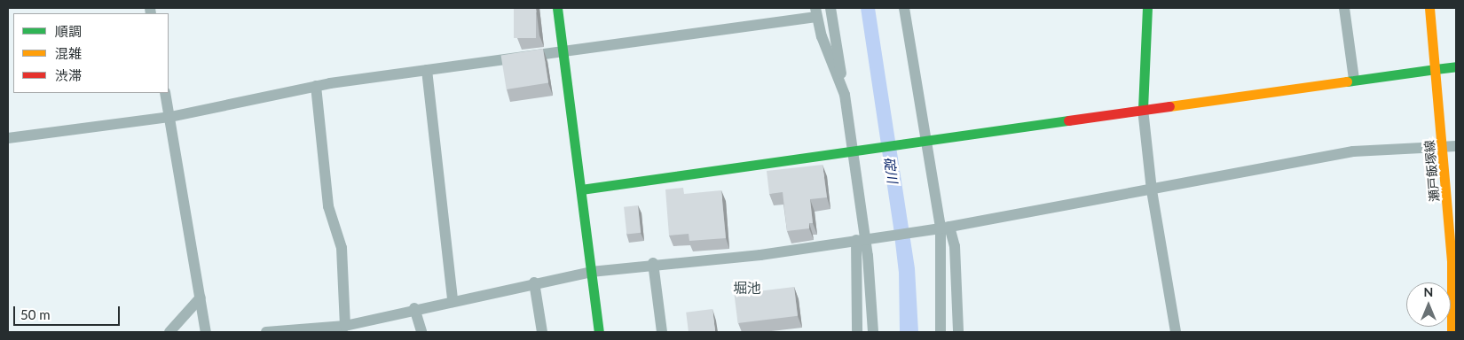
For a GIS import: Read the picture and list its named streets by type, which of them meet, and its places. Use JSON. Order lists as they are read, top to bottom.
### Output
{
  "streets": {
    "street": ["瀬戸飯塚線"]
  },
  "districts": ["堀池"],
  "water": ["碇川"],
  "legend": ["順調", "混雑", "渋滞"],
  "scale_bar": "50 m",
  "north": "top"
}
